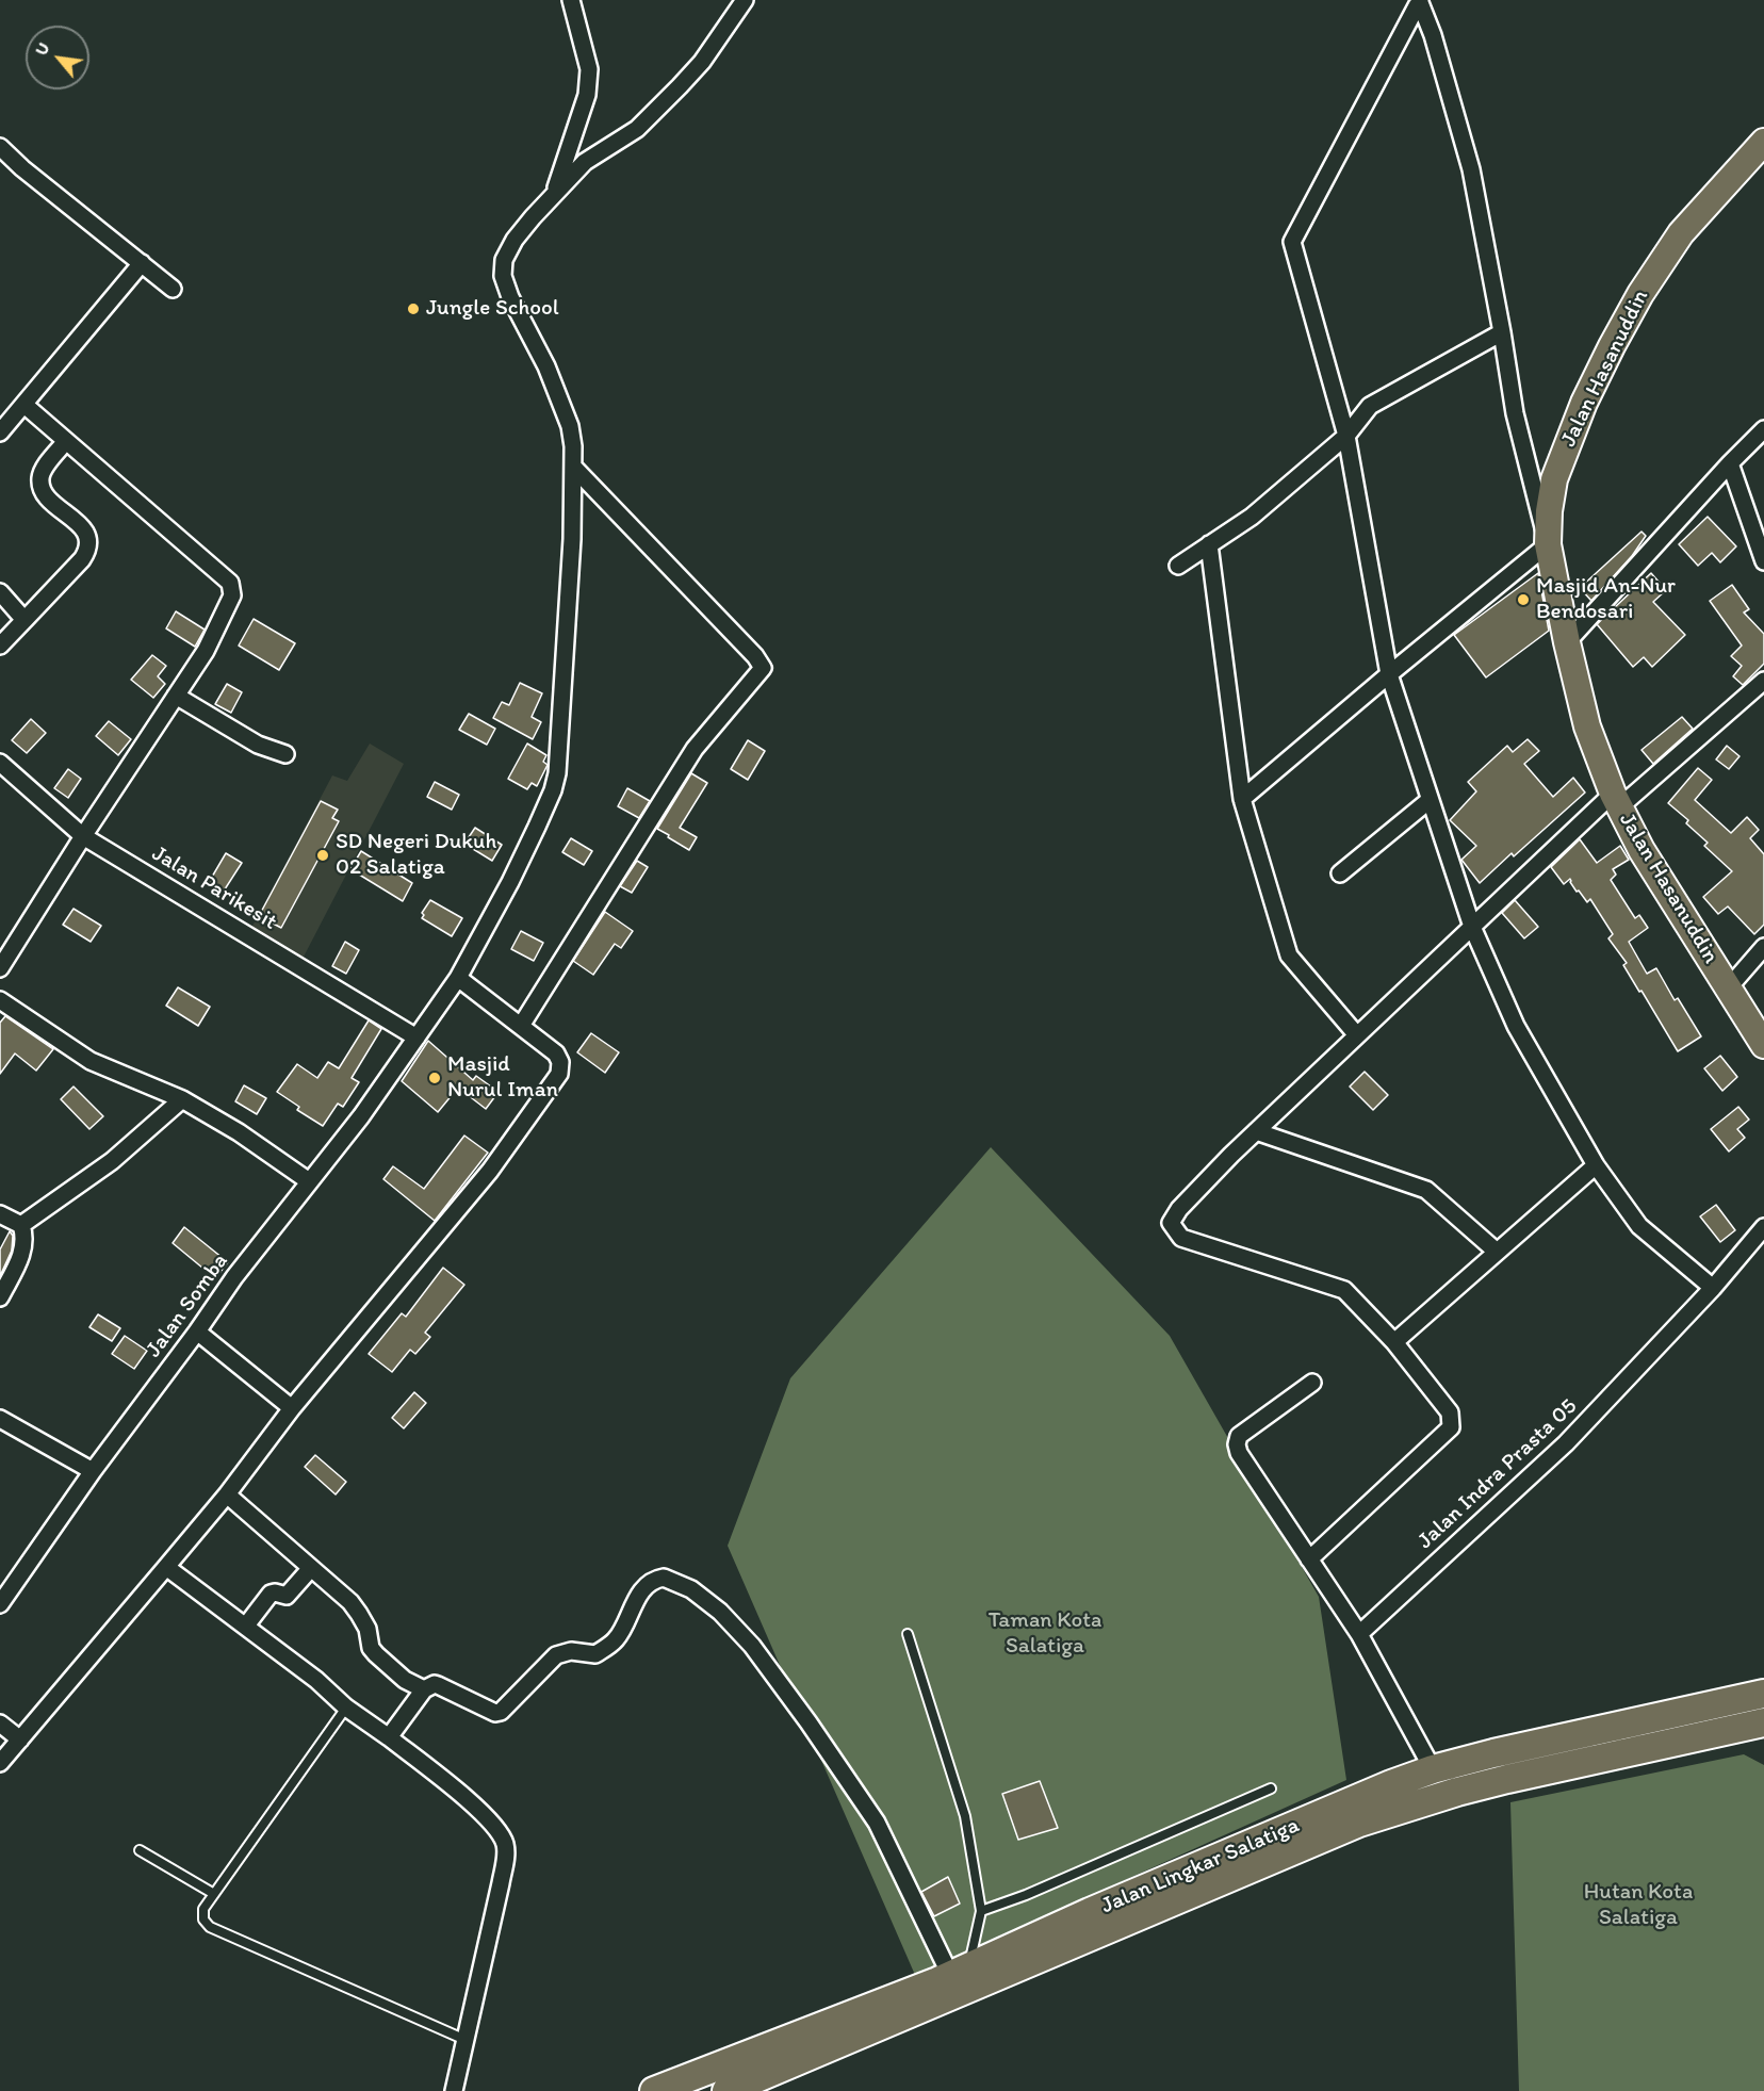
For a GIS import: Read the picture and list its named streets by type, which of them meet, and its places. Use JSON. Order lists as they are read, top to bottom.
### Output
{
  "streets": {
    "highway": ["Jalan Lingkar Salatiga"],
    "main road": ["Jalan Hasanuddin"],
    "street": ["Jalan Parikesit", "Jalan Somba", "Jalan Indra Prasta 05"]
  },
  "crossings": [
    ["Jalan Parikesit", "Jalan Somba"]
  ],
  "parks": ["Taman Kota Salatiga", "Hutan Kota Salatiga"],
  "places": [
    "Jungle School",
    "Masjid An-Nur Bendosari",
    "SD Negeri Dukuh 02 Salatiga",
    "Masjid Nurul Iman"
  ],
  "north": "top left"
}
